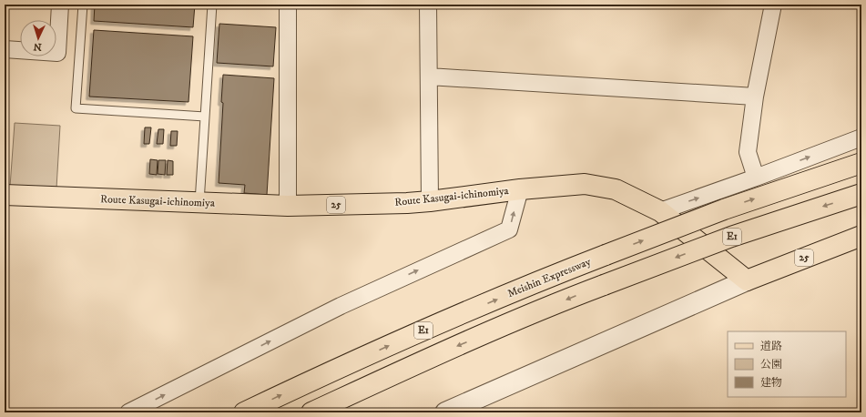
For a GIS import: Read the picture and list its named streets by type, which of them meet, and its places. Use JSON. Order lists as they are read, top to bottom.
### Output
{
  "streets": {
    "main road": [
      "Route Kasugai-ichinomiya",
      "25",
      "E1",
      "Meishin Expressway"
    ]
  },
  "crossings": [
    ["Route Kasugai-ichinomiya", "25"]
  ],
  "legend": ["道路", "公園", "建物"],
  "north": "bottom"
}
